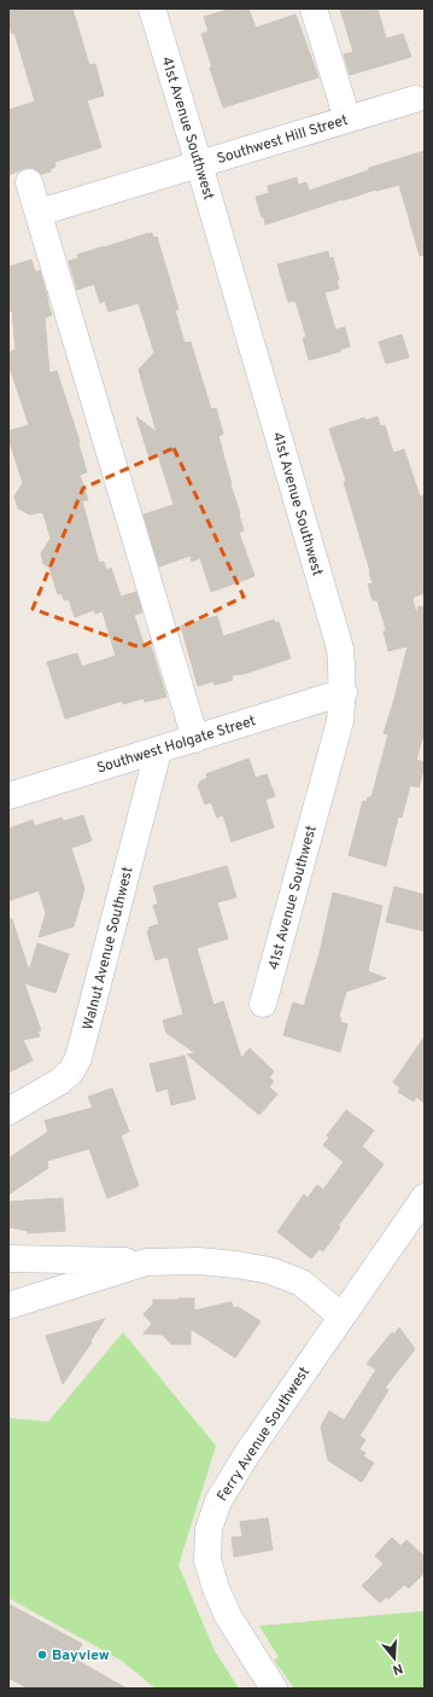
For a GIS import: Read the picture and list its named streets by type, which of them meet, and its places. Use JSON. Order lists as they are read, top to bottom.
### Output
{
  "streets": {
    "street": [
      "41st Avenue Southwest",
      "Southwest Hill Street",
      "Southwest Holgate Street",
      "Walnut Avenue Southwest",
      "Ferry Avenue Southwest"
    ]
  },
  "crossings": [
    ["41st Avenue Southwest", "Southwest Hill Street"],
    ["41st Avenue Southwest", "Southwest Holgate Street"],
    ["Southwest Holgate Street", "Walnut Avenue Southwest"]
  ],
  "places": ["Bayview"],
  "north": "bottom"
}
